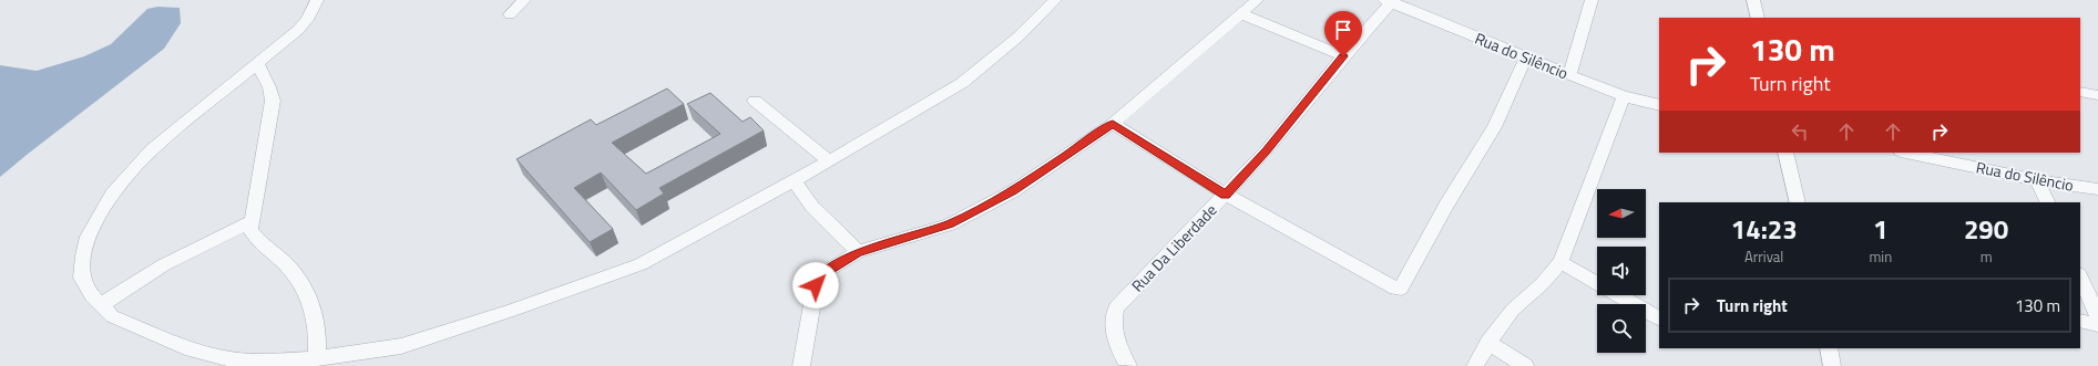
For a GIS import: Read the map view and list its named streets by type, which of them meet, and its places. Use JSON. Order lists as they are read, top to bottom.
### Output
{
  "streets": {
    "street": ["Rua do Silêncio", "Rua Da Liberdade"]
  },
  "crossings": [
    ["Rua do Silêncio", "Rua Da Liberdade"]
  ],
  "north": "left",
  "page": {
    "turn": ["130 m", "Turn right"],
    "eta": [
      "14:23",
      "Arrival",
      "1",
      "min",
      "290",
      "m"
    ],
    "list": [
      {
        "name": "Turn right",
        "value": "130 m"
      }
    ]
  }
}
